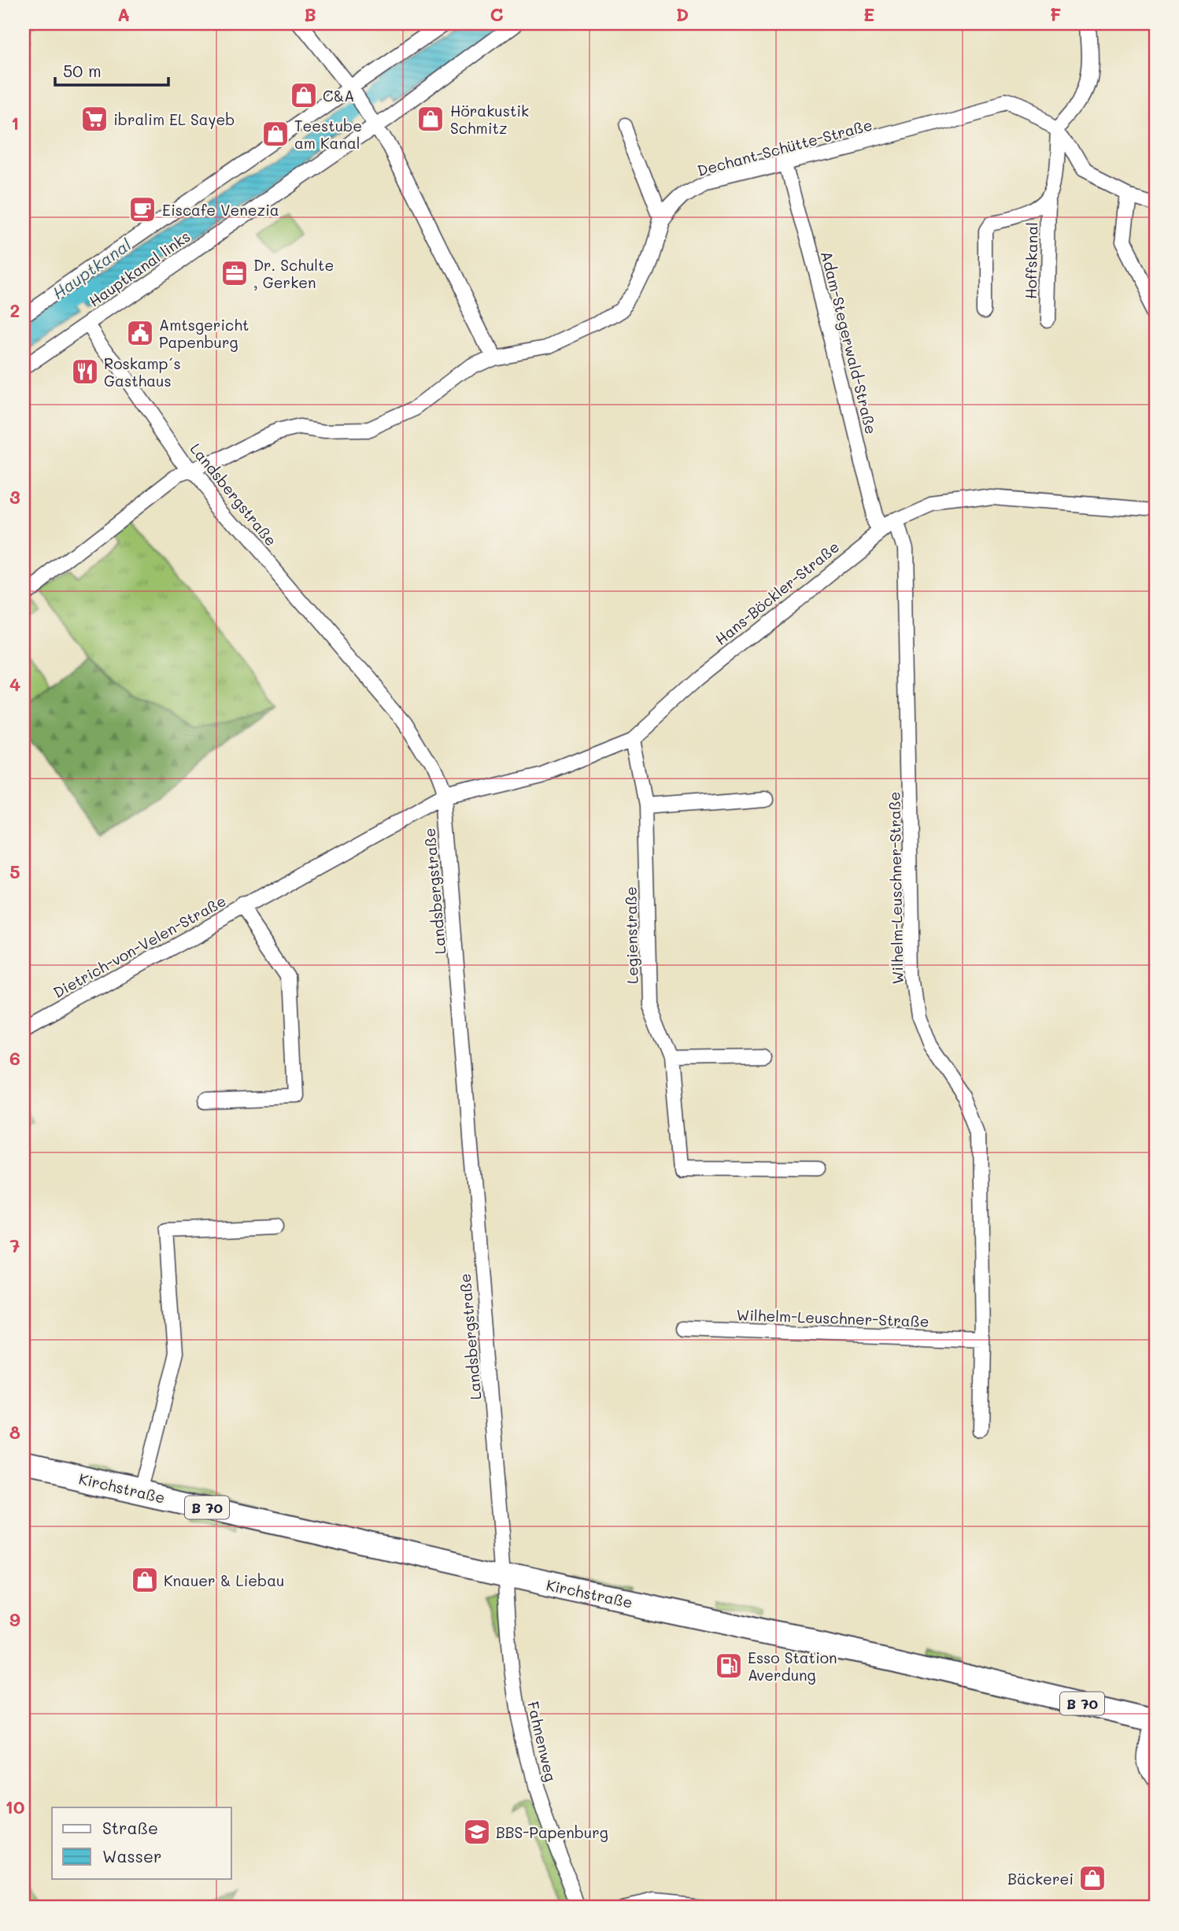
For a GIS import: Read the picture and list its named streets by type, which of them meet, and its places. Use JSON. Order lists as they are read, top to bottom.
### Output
{
  "streets": {
    "main road": ["Kirchstraße", "B 70"],
    "street": [
      "Dechant-Schütte-Straße",
      "Hoffskanal",
      "Hauptkanal links",
      "Adam-Stegerwald-Straße",
      "Landsbergstraße",
      "Hans-Böckler-Straße",
      "Wilhelm-Leuschner-Straße",
      "Legienstraße",
      "Dietrich-von-Velen-Straße",
      "Fahnenweg"
    ]
  },
  "crossings": [
    ["Dechant-Schütte-Straße", "Hoffskanal"],
    ["Dechant-Schütte-Straße", "Adam-Stegerwald-Straße"],
    ["Dechant-Schütte-Straße", "Landsbergstraße"],
    ["Hauptkanal links", "Landsbergstraße"],
    ["Adam-Stegerwald-Straße", "Hans-Böckler-Straße"],
    ["Landsbergstraße", "Hans-Böckler-Straße"],
    ["Landsbergstraße", "Dietrich-von-Velen-Straße"],
    ["Landsbergstraße", "Kirchstraße"],
    ["Landsbergstraße", "Fahnenweg"],
    ["Hans-Böckler-Straße", "Wilhelm-Leuschner-Straße"],
    ["Hans-Böckler-Straße", "Legienstraße"],
    ["Hans-Böckler-Straße", "Dietrich-von-Velen-Straße"],
    ["Kirchstraße", "Fahnenweg"]
  ],
  "water": ["Hauptkanal"],
  "places": {
    "shop": [
      "C&A",
      "Hörakustik Schmitz",
      "Teestube am Kanal",
      "Knauer & Liebau",
      "Bäckerei"
    ],
    "supermarket": ["ibralim EL Sayeb"],
    "cafe": ["Eiscafe Venezia"],
    "office": ["Dr. Schulte , Gerken"],
    "public building": ["Amtsgericht Papenburg"],
    "restaurant": ["Roskamp´s Gasthaus"],
    "fuel station": ["Esso Station Averdung"],
    "school or university": ["BBS-Papenburg"]
  },
  "legend": ["Straße", "Wasser"],
  "scale_bar": "50 m",
  "grid": {
    "columns": [
      "A",
      "B",
      "C",
      "D",
      "E",
      "F"
    ],
    "rows": [
      "1",
      "2",
      "3",
      "4",
      "5",
      "6",
      "7",
      "8",
      "9",
      "10"
    ]
  }
}
